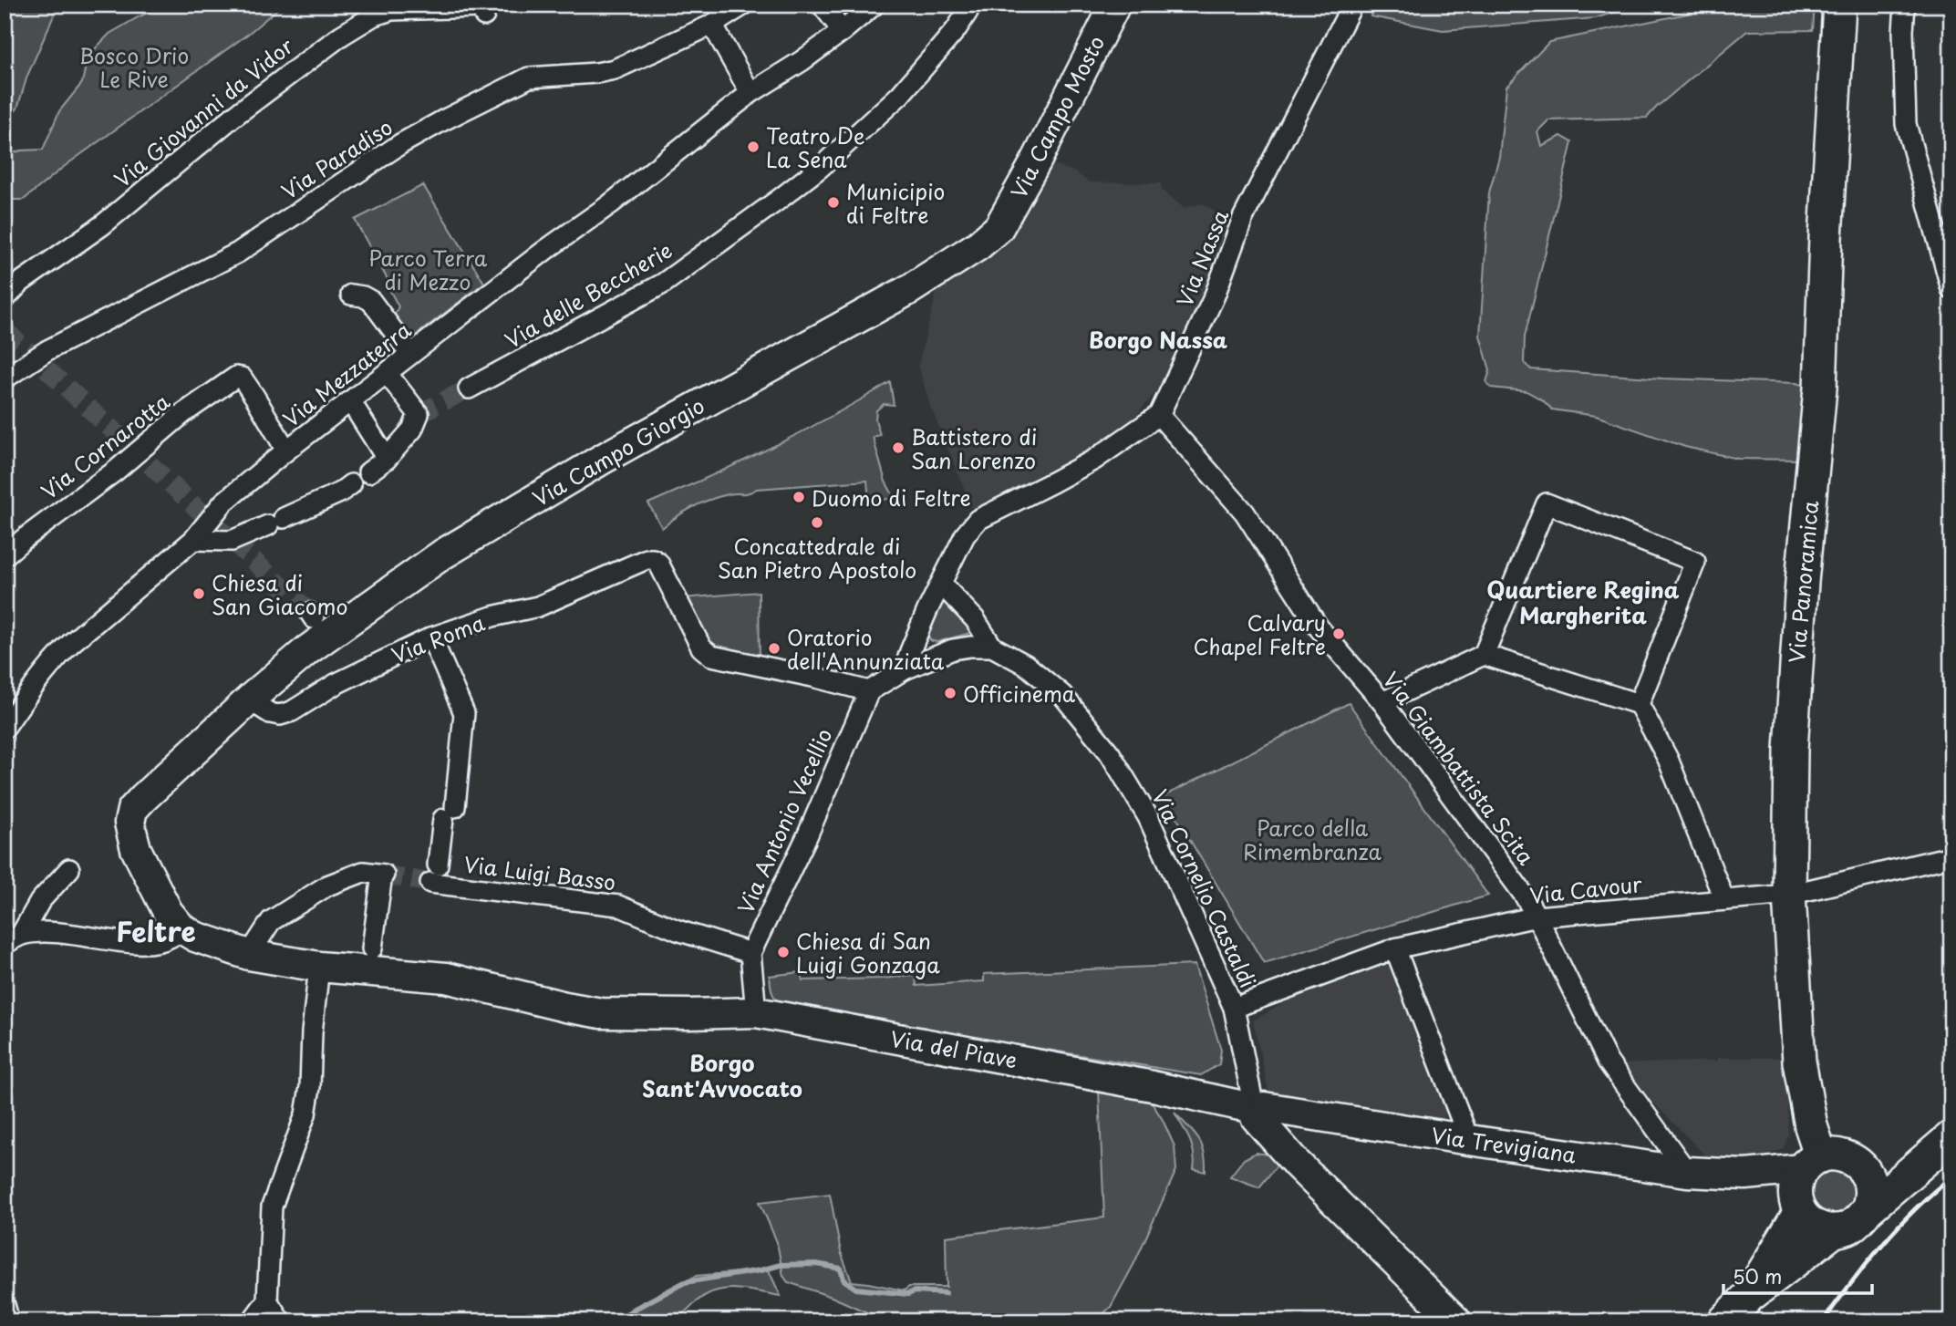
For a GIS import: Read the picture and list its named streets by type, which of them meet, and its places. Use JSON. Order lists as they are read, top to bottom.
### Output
{
  "streets": {
    "main road": ["Via Panoramica", "Via Trevigiana"],
    "street": [
      "Via Giovanni da Vidor",
      "Via Campo Mosto",
      "Via Paradiso",
      "Via Nassa",
      "Via delle Beccherie",
      "Via Mezzaterra",
      "Via Cornarotta",
      "Via Campo Giorgio",
      "Via Roma",
      "Via Giambattista Scita",
      "Via Antonio Vecellio",
      "Via Luigi Basso",
      "Via Cornelio Castaldi",
      "Via Cavour",
      "Via del Piave"
    ]
  },
  "crossings": [
    ["Via Campo Mosto", "Via Campo Giorgio"],
    ["Via Nassa", "Via Giambattista Scita"],
    ["Via Mezzaterra", "Via Cornarotta"],
    ["Via Campo Giorgio", "Via Roma"],
    ["Via Panoramica", "Via Cavour"],
    ["Via Panoramica", "Via Trevigiana"],
    ["Via Roma", "Via Antonio Vecellio"],
    ["Via Giambattista Scita", "Via Cavour"],
    ["Via Giambattista Scita", "Via Trevigiana"],
    ["Via Antonio Vecellio", "Via Luigi Basso"],
    ["Via Cornelio Castaldi", "Via Cavour"],
    ["Via Cornelio Castaldi", "Via Trevigiana"],
    ["Via del Piave", "Via Trevigiana"]
  ],
  "districts": [
    "Borgo Nassa",
    "Quartiere Regina Margherita",
    "Feltre",
    "Borgo Sant'Avvocato"
  ],
  "parks": ["Bosco Drio Le Rive", "Parco Terra di Mezzo", "Parco della Rimembranza"],
  "places": [
    "Teatro De La Sena",
    "Municipio di Feltre",
    "Battistero di San Lorenzo",
    "Duomo di Feltre",
    "Concattedrale di San Pietro Apostolo",
    "Chiesa di San Giacomo",
    "Calvary Chapel Feltre",
    "Oratorio dell'Annunziata",
    "Officinema",
    "Chiesa di San Luigi Gonzaga"
  ],
  "scale_bar": "50 m"
}
